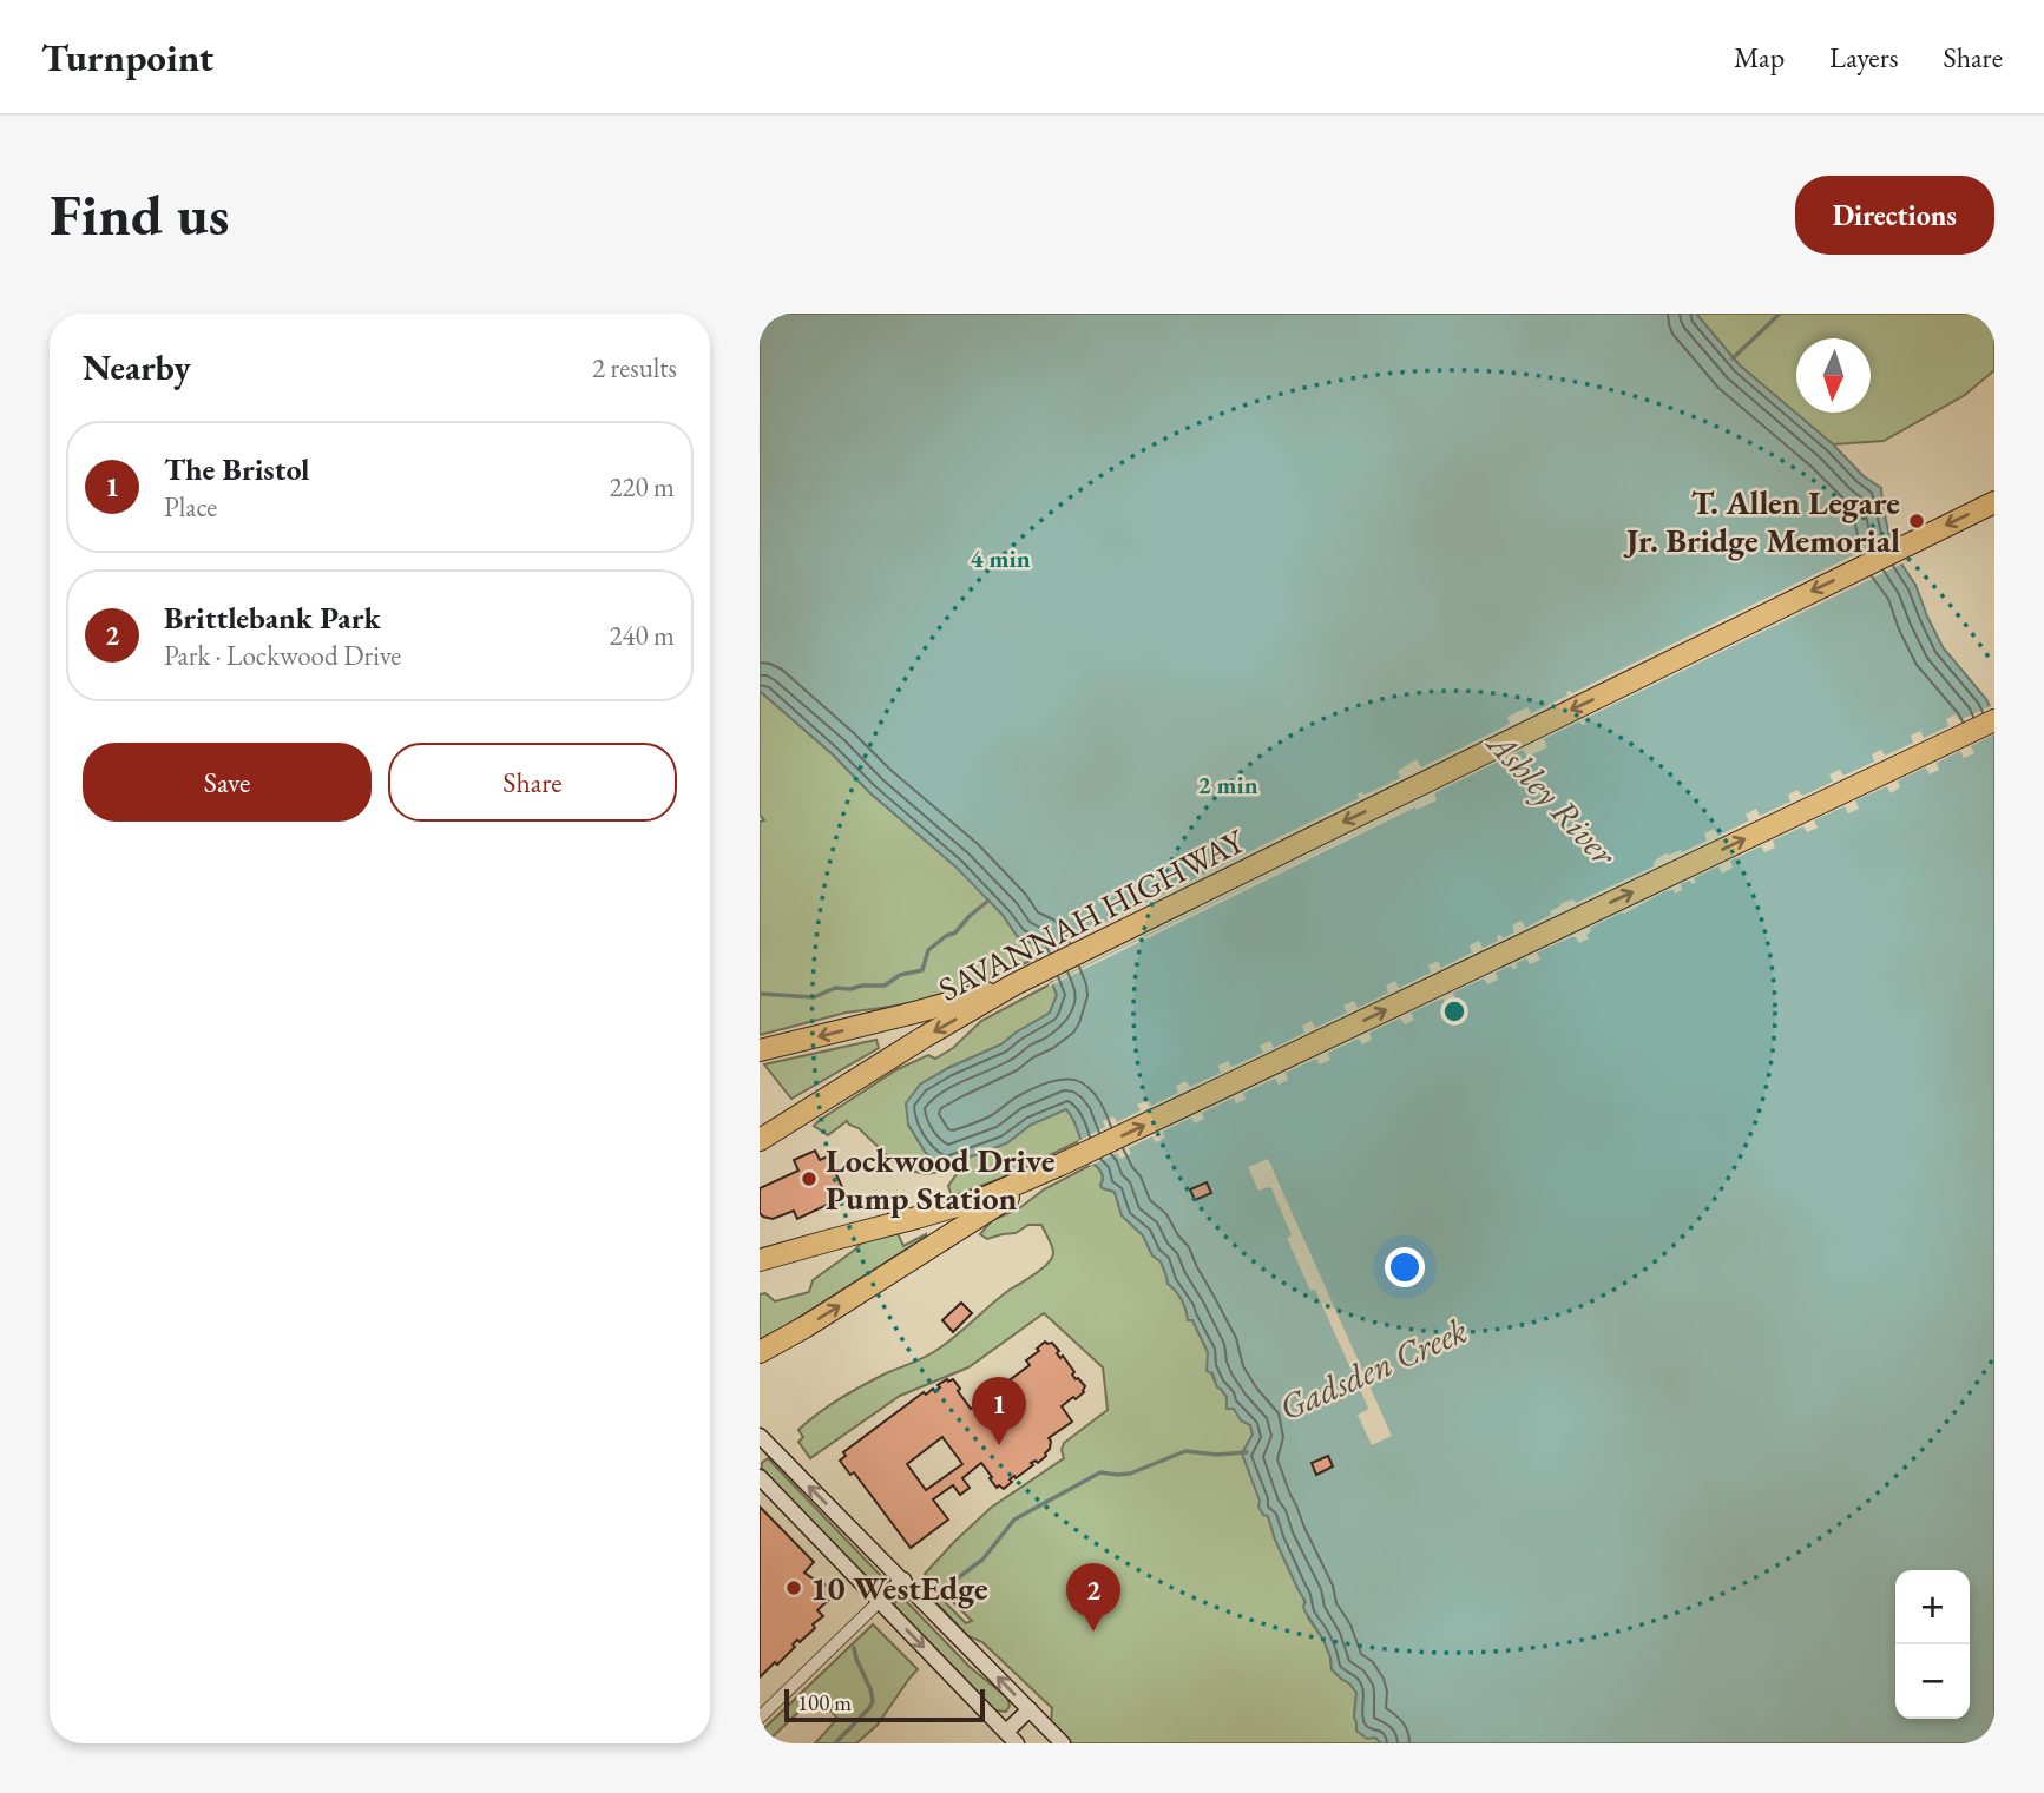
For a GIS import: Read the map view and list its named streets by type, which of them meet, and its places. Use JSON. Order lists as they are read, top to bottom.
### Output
{
  "streets": {
    "highway": ["SAVANNAH HIGHWAY"]
  },
  "water": ["Ashley River", "Gadsden Creek"],
  "places": ["T. Allen Legare Jr. Bridge Memorial", "Lockwood Drive Pump Station", "10 WestEdge"],
  "scale_bar": "100 m",
  "north": "bottom",
  "page": {
    "header": "Turnpoint",
    "nav": ["Map", "Layers", "Share"],
    "buttons": [
      "Directions",
      ["Save", "Share"]
    ],
    "title": "Find us",
    "heading": ["Nearby", "2 results"],
    "list": [
      {
        "mark": "1",
        "name": "The Bristol",
        "note": "Place",
        "value": "220 m"
      },
      {
        "mark": "2",
        "name": "Brittlebank Park",
        "note": "Park · Lockwood Drive",
        "value": "240 m"
      }
    ],
    "pins": ["1", "2"],
    "map_buttons": ["+", "−"],
    "scale": "100 m"
  },
  "rings": ["4 min", "2 min"]
}
